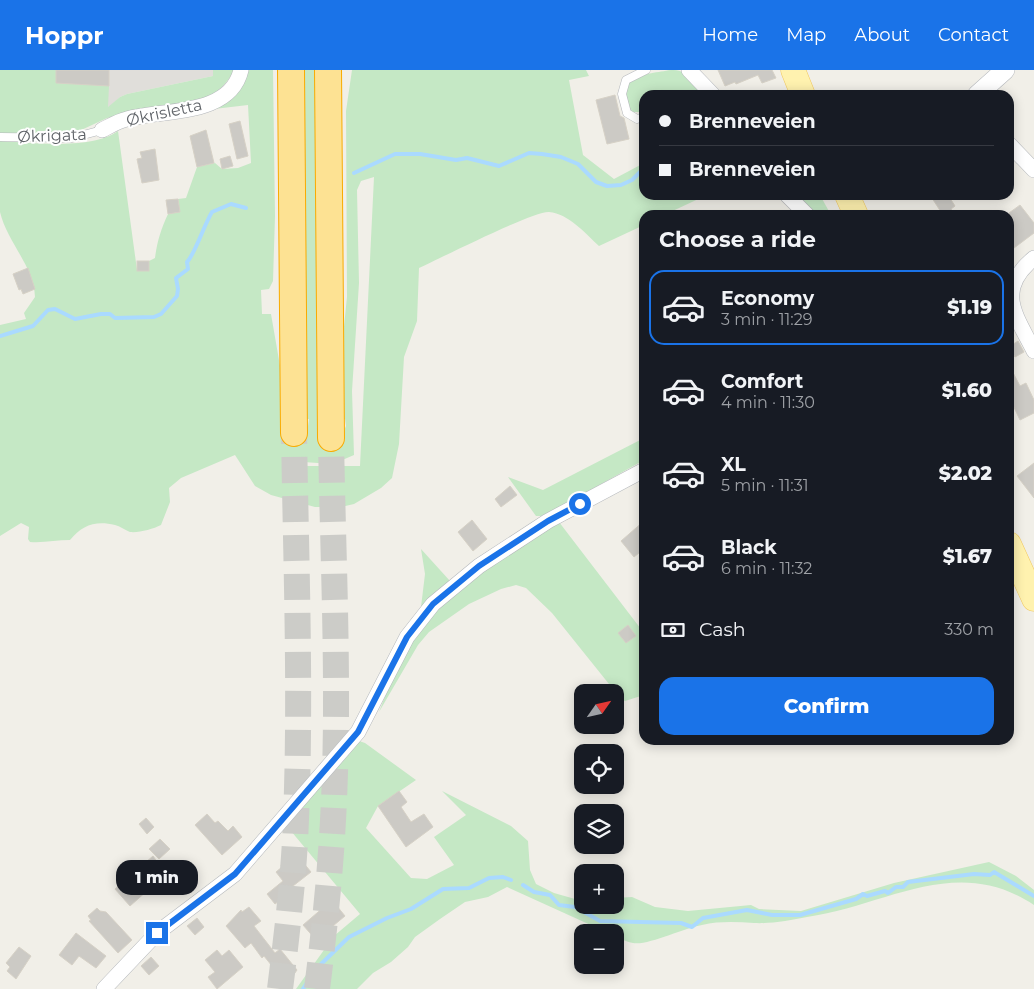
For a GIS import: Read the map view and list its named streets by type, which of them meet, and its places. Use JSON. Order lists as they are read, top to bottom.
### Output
{
  "streets": {
    "street": ["Økrisletta"],
    "lane": ["Økrigata"]
  },
  "crossings": [
    ["Økrisletta", "Økrigata"]
  ],
  "north": "top right",
  "page": {
    "header": "Hoppr",
    "nav": [
      "Home",
      "Map",
      "About",
      "Contact"
    ],
    "banner": ["Brenneveien", "Brenneveien"],
    "heading": "Choose a ride",
    "list": [
      {
        "name": "Economy",
        "note": "3 min · 11:29",
        "value": "$1.19"
      },
      {
        "name": "Comfort",
        "note": "4 min · 11:30",
        "value": "$1.60"
      },
      {
        "name": "XL",
        "note": "5 min · 11:31",
        "value": "$2.02"
      },
      {
        "name": "Black",
        "note": "6 min · 11:32",
        "value": "$1.67"
      }
    ],
    "pay": ["Cash", "330 m"],
    "buttons": "Confirm",
    "map_buttons": ["+", "−"],
    "bubble": "1 min"
  }
}
